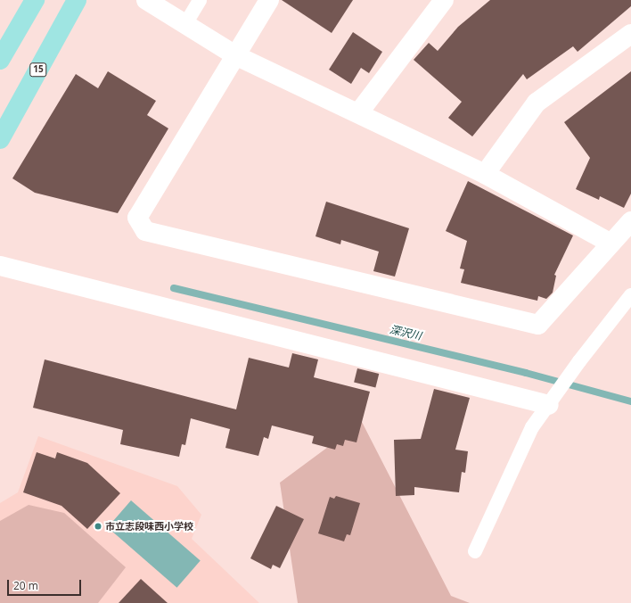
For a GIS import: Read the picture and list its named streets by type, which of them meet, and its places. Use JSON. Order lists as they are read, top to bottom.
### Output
{
  "streets": {
    "main road": ["15"]
  },
  "water": ["深沢川"],
  "places": ["市立志段味西小学校"],
  "scale_bar": "20 m"
}
